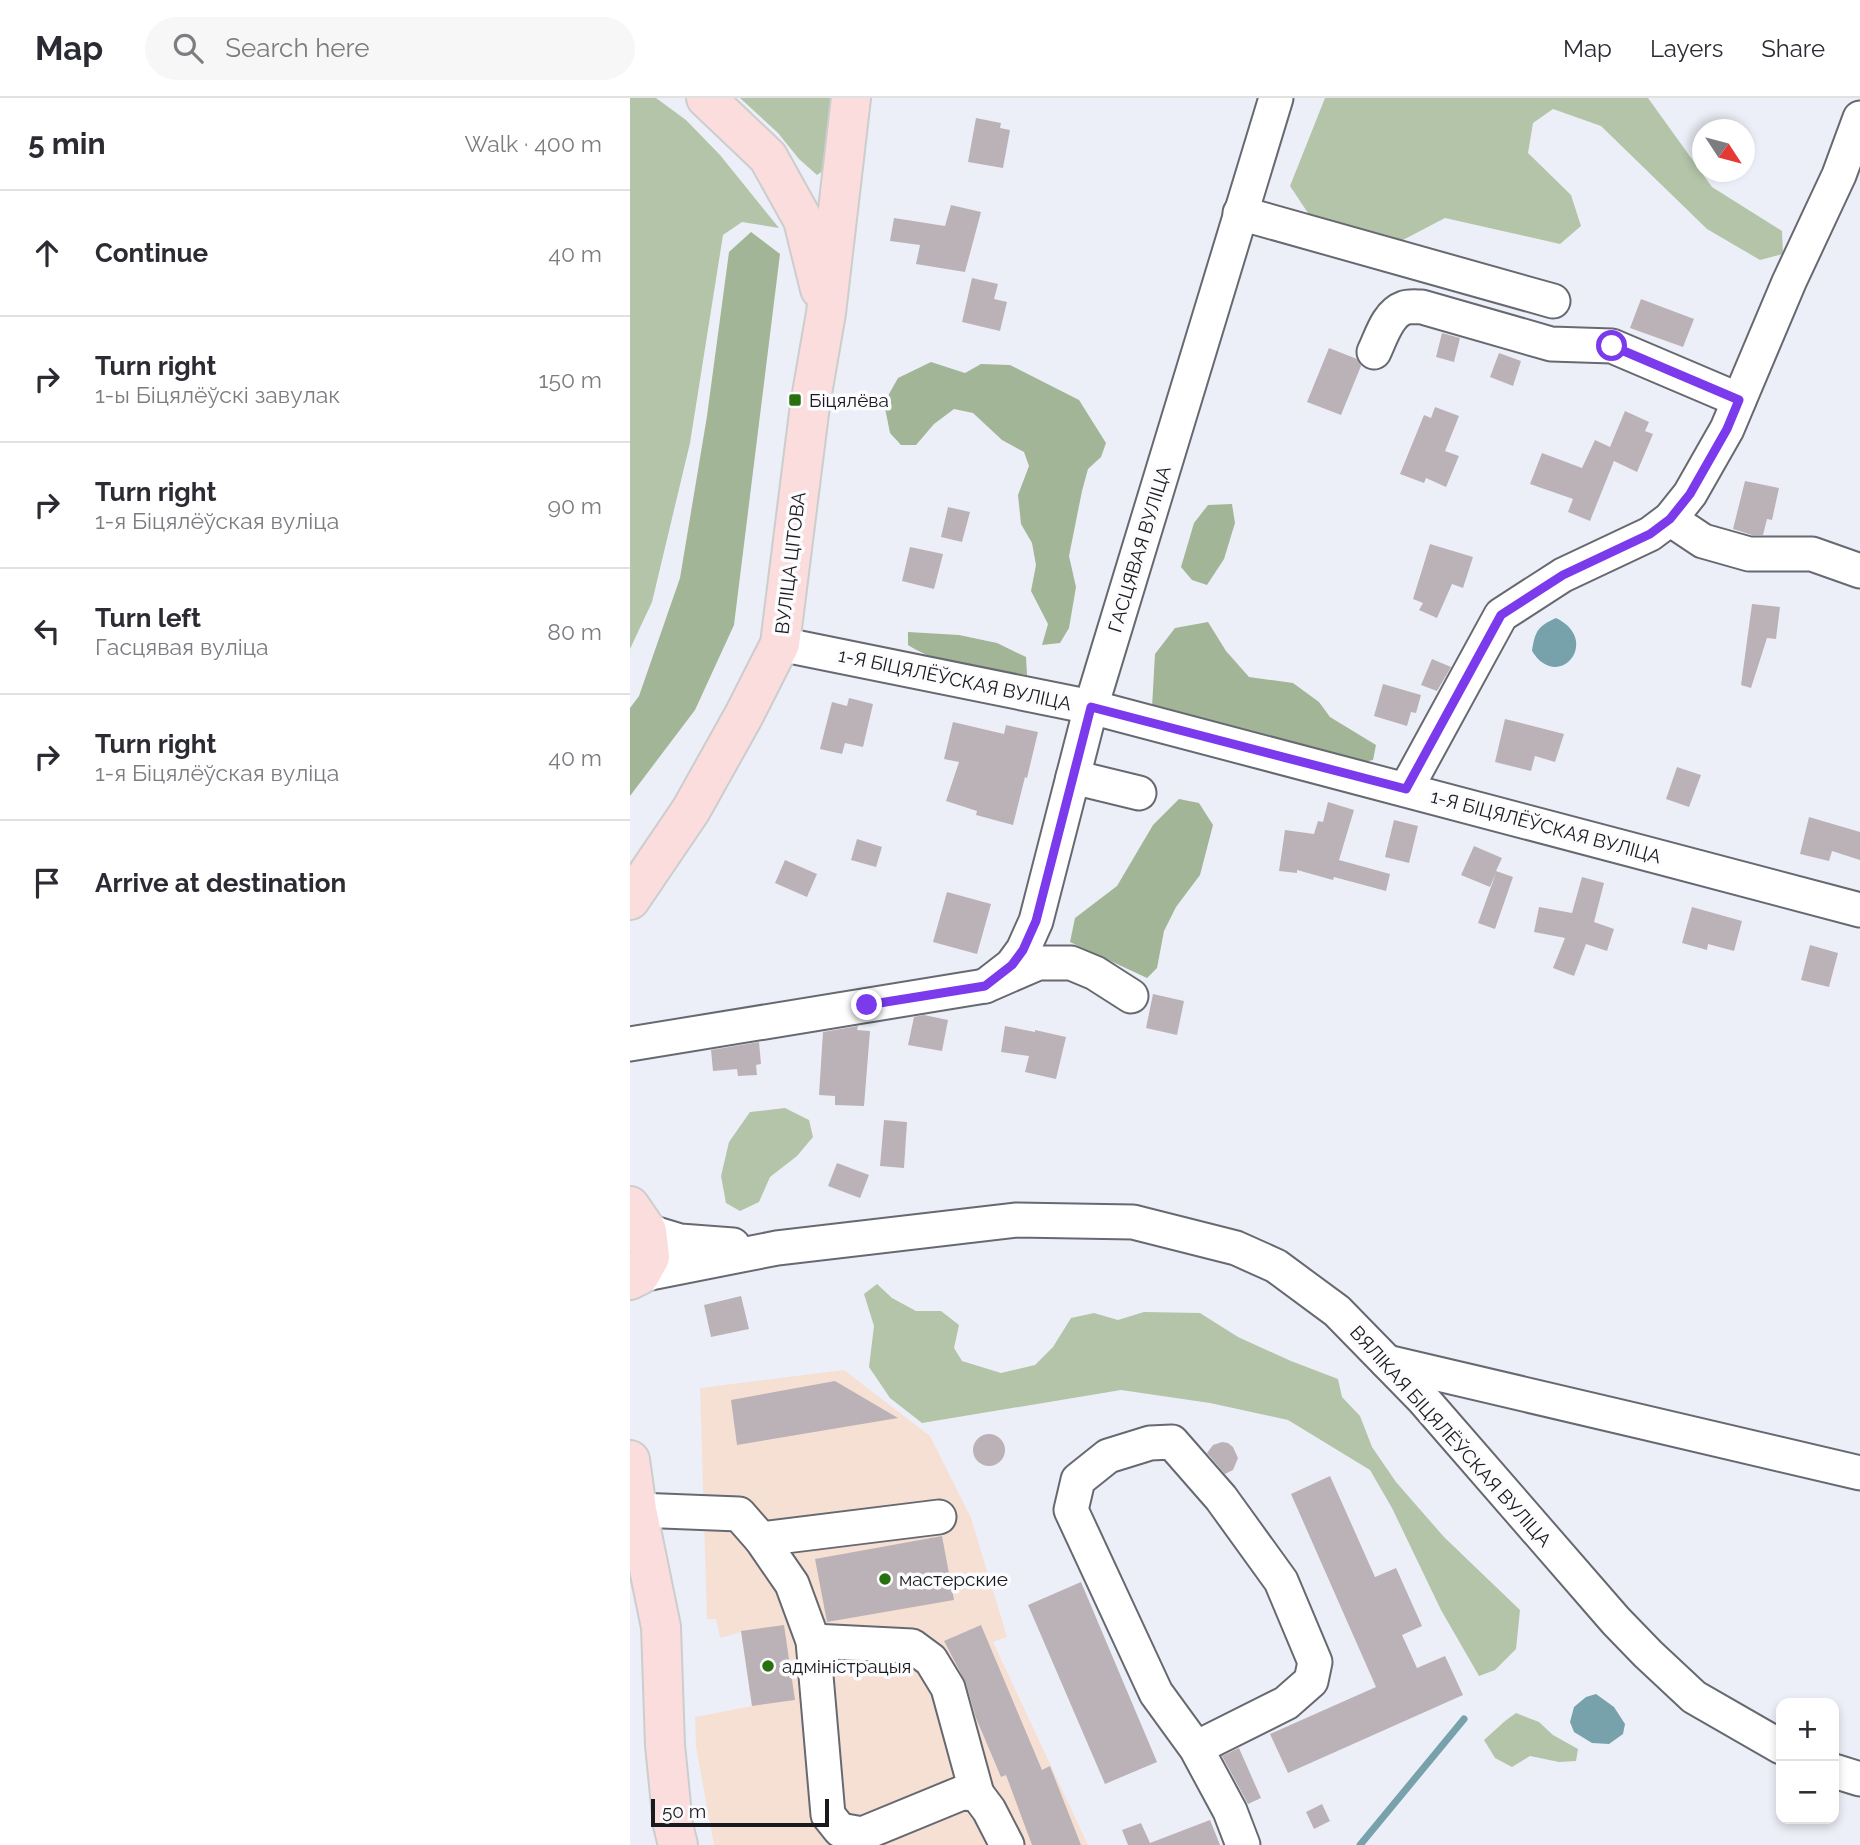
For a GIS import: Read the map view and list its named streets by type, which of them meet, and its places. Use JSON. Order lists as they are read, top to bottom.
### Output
{
  "streets": {
    "main road": ["ВУЛІЦА ЦІТОВА"],
    "street": ["ГАСЦЯВАЯ ВУЛІЦА", "1-Я БІЦЯЛЁЎСКАЯ ВУЛІЦА", "ВЯЛІКАЯ БІЦЯЛЁЎСКАЯ ВУЛІЦА"]
  },
  "crossings": [
    ["ГАСЦЯВАЯ ВУЛІЦА", "1-Я БІЦЯЛЁЎСКАЯ ВУЛІЦА"],
    ["ВУЛІЦА ЦІТОВА", "1-Я БІЦЯЛЁЎСКАЯ ВУЛІЦА"]
  ],
  "places": {
    "transit": ["Біцялёва"],
    "other": ["мастерские", "адміністрацыя"]
  },
  "scale_bar": "50 m",
  "north": "bottom right",
  "page": {
    "header": "Map",
    "search": "Search here",
    "nav": ["Map", "Layers", "Share"],
    "heading": ["5 min", "Walk · 400 m"],
    "list": [
      ["Continue", "40 m"],
      ["Turn right", "1-ы Біцялёўскі завулак", "150 m"],
      ["Turn right", "1-я Біцялёўская вуліца", "90 m"],
      ["Turn left", "Гасцявая вуліца", "80 m"],
      ["Turn right", "1-я Біцялёўская вуліца", "40 m"],
      "Arrive at destination"
    ],
    "map_buttons": ["+", "−"],
    "scale": "50 m"
  }
}
